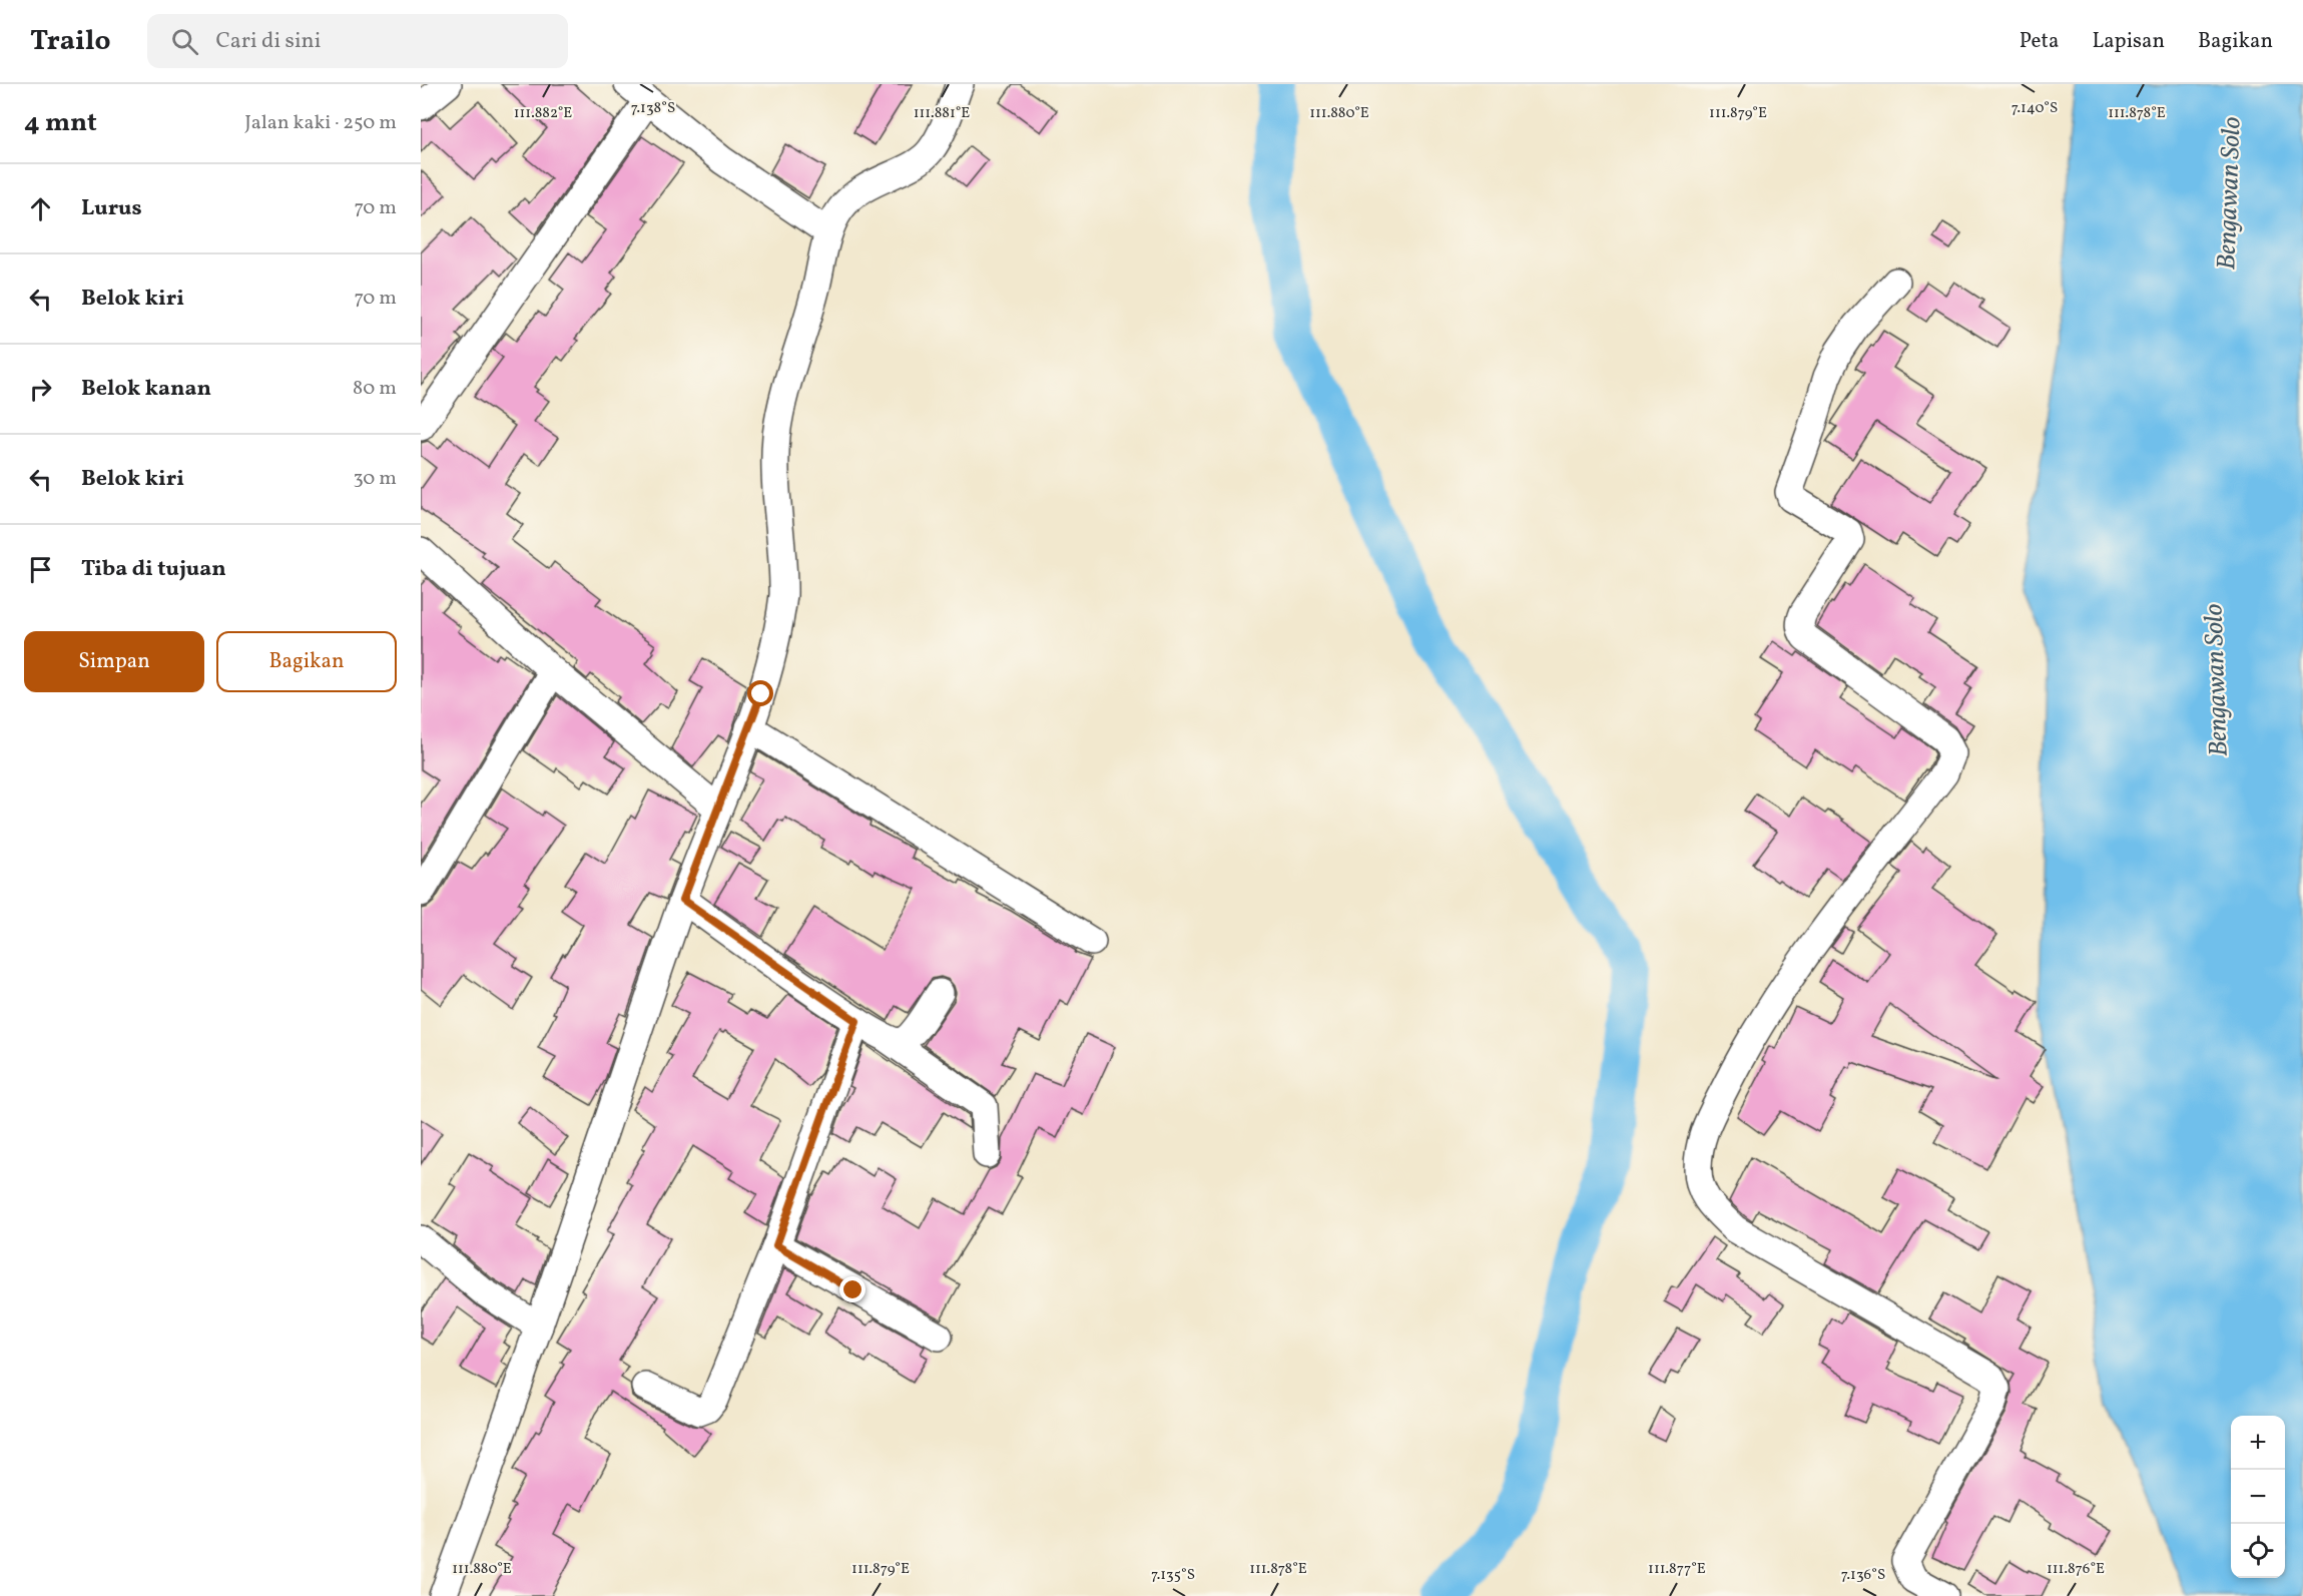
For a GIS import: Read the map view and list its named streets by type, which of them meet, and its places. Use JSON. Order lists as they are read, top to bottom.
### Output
{
  "water": ["Bengawan Solo"],
  "page": {
    "header": "Trailo",
    "search": "Cari di sini",
    "nav": ["Peta", "Lapisan", "Bagikan"],
    "heading": ["4 mnt", "Jalan kaki · 250 m"],
    "list": [
      ["Lurus", "70 m"],
      ["Belok kiri", "70 m"],
      ["Belok kanan", "80 m"],
      ["Belok kiri", "30 m"],
      "Tiba di tujuan"
    ],
    "buttons": ["Simpan", "Bagikan"],
    "map_buttons": ["+", "−"]
  },
  "coordinates": [
    "7.138°S",
    "7.140°S",
    "111.881°E",
    "111.880°E",
    "111.879°E",
    "111.878°E",
    "111.882°E",
    "111.877°E",
    "111.876°E",
    "7.135°S",
    "7.136°S"
  ]
}
